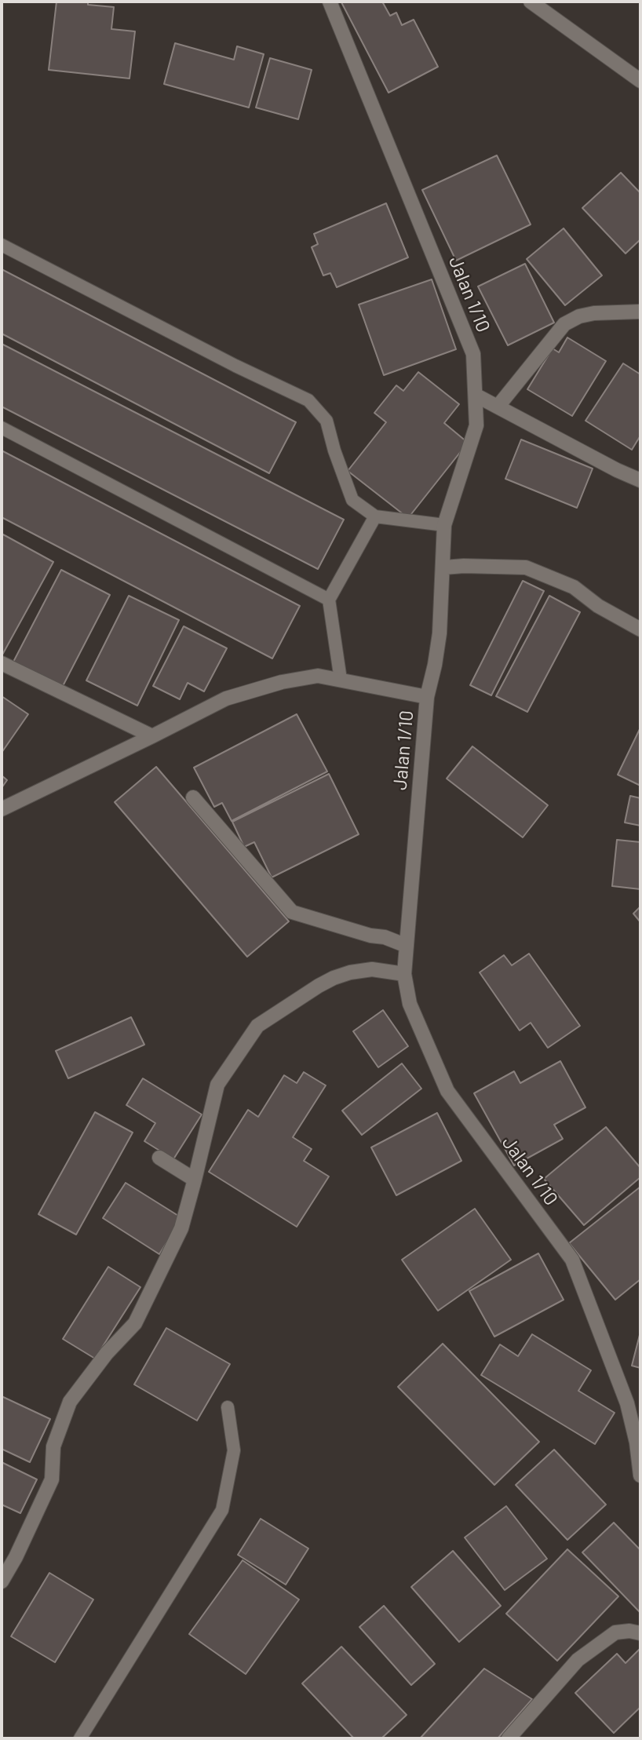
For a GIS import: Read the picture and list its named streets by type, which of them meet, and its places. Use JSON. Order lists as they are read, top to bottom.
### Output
{
  "streets": {
    "street": ["Jalan 1/10"]
  }
}
